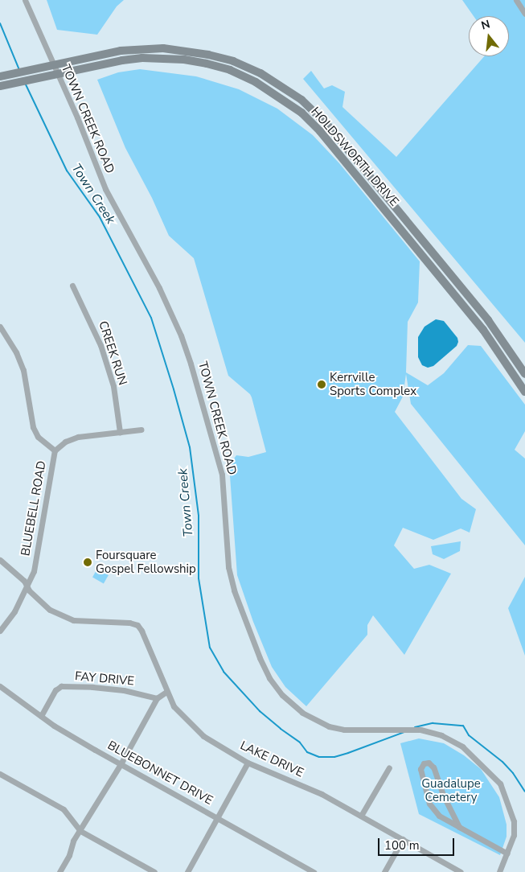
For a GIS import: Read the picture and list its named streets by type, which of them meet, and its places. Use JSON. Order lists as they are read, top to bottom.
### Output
{
  "streets": {
    "main road": ["HOLDSWORTH DRIVE"],
    "street": [
      "TOWN CREEK ROAD",
      "CREEK RUN",
      "BLUEBELL ROAD",
      "FAY DRIVE",
      "LAKE DRIVE",
      "BLUEBONNET DRIVE"
    ]
  },
  "crossings": [
    ["CREEK RUN", "BLUEBELL ROAD"],
    ["BLUEBELL ROAD", "LAKE DRIVE"],
    ["FAY DRIVE", "BLUEBONNET DRIVE"]
  ],
  "water": ["Town Creek"],
  "parks": ["Guadalupe Cemetery"],
  "places": ["Kerrville Sports Complex", "Foursquare Gospel Fellowship"],
  "scale_bar": "100 m",
  "north": "top"
}
